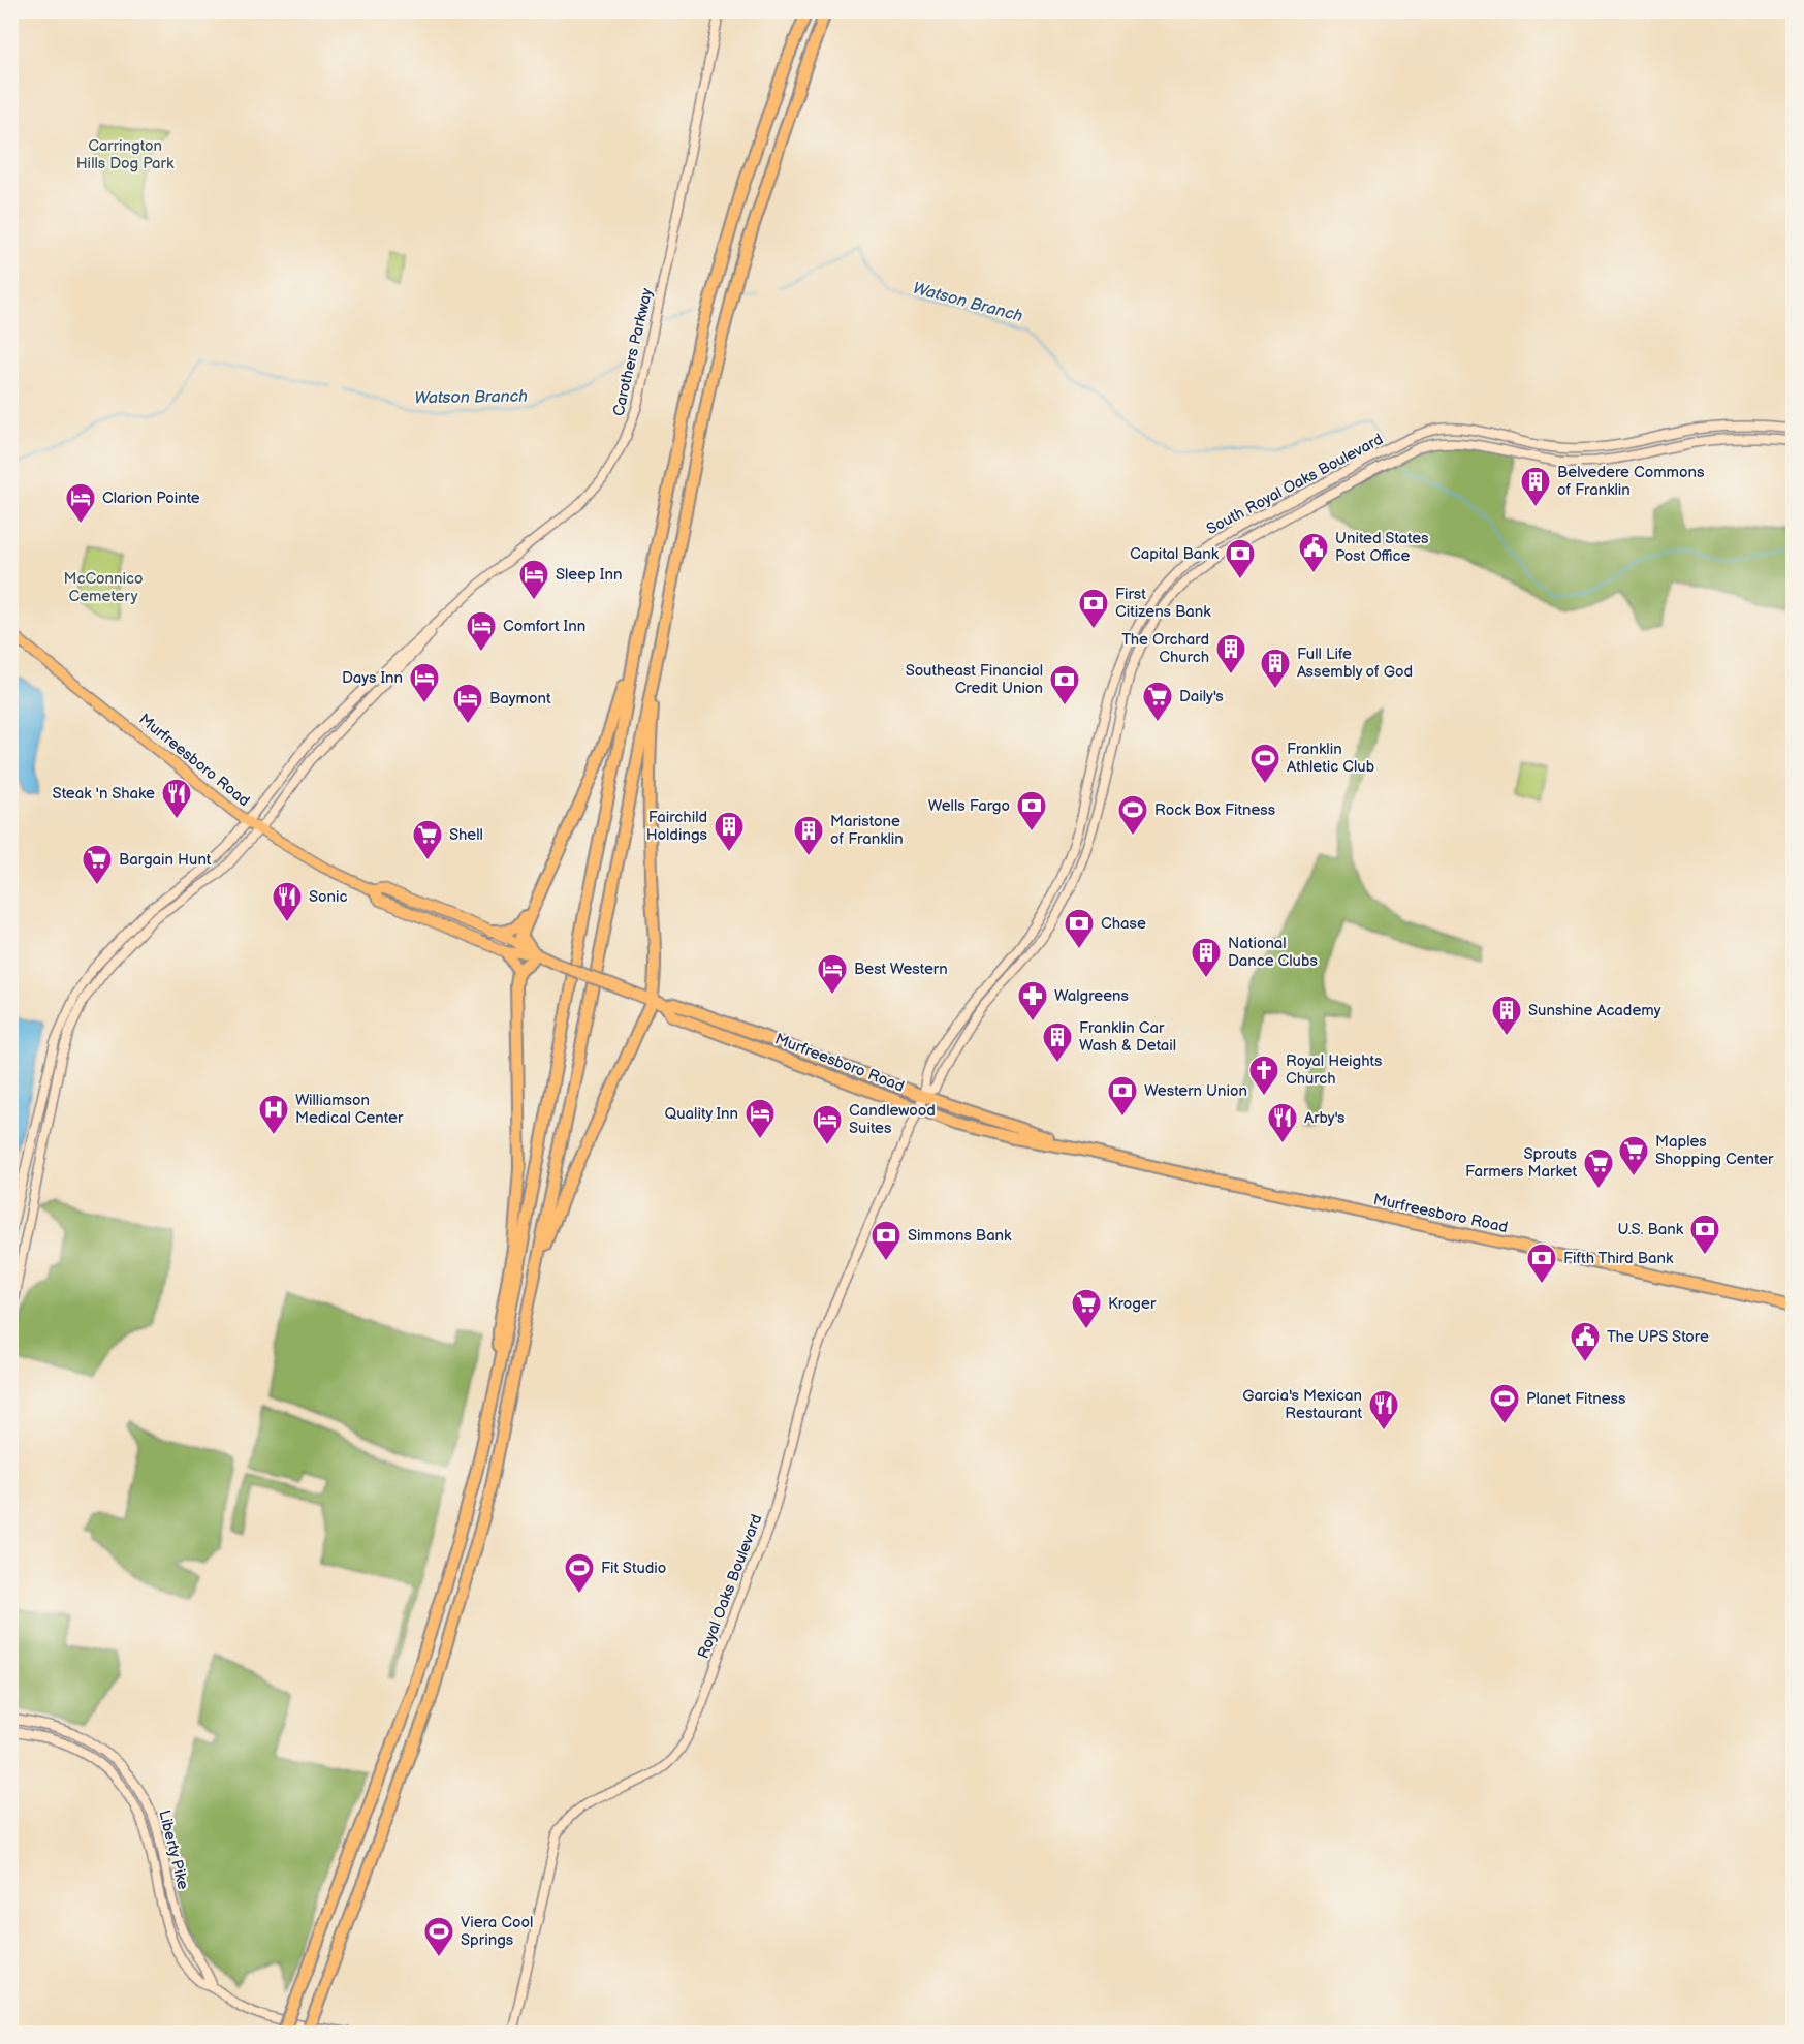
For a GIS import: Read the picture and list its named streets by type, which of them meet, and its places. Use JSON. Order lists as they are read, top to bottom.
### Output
{
  "streets": {
    "highway": ["Murfreesboro Road"],
    "main road": [
      "Carothers Parkway",
      "South Royal Oaks Boulevard",
      "Royal Oaks Boulevard",
      "Liberty Pike"
    ]
  },
  "crossings": [
    ["Carothers Parkway", "Murfreesboro Road"],
    ["South Royal Oaks Boulevard", "Murfreesboro Road"],
    ["South Royal Oaks Boulevard", "Royal Oaks Boulevard"],
    ["Murfreesboro Road", "Royal Oaks Boulevard"]
  ],
  "water": ["Watson Branch"],
  "parks": ["Carrington Hills Dog Park", "McConnico Cemetery"],
  "places": {
    "building": [
      "Belvedere Commons of Franklin",
      "The Orchard Church",
      "Full Life Assembly of God",
      "Fairchild Holdings",
      "Maristone of Franklin",
      "National Dance Clubs",
      "Sunshine Academy",
      "Franklin Car Wash & Detail"
    ],
    "hotel": [
      "Clarion Pointe",
      "Sleep Inn",
      "Comfort Inn",
      "Days Inn",
      "Baymont",
      "Best Western",
      "Quality Inn",
      "Candlewood Suites"
    ],
    "public building": ["United States Post Office", "The UPS Store"],
    "bank": [
      "Capital Bank",
      "First Citizens Bank",
      "Southeast Financial Credit Union",
      "Wells Fargo",
      "Chase",
      "Western Union",
      "U.S. Bank",
      "Simmons Bank",
      "Fifth Third Bank"
    ],
    "supermarket": [
      "Daily's",
      "Shell",
      "Bargain Hunt",
      "Maples Shopping Center",
      "Sprouts Farmers Market",
      "Kroger"
    ],
    "sports": [
      "Franklin Athletic Club",
      "Rock Box Fitness",
      "Planet Fitness",
      "Fit Studio",
      "Viera Cool Springs"
    ],
    "restaurant": [
      "Steak 'n Shake",
      "Sonic",
      "Arby's",
      "Garcia's Mexican Restaurant"
    ],
    "pharmacy": ["Walgreens"],
    "church": ["Royal Heights Church"],
    "hospital": ["Williamson Medical Center"]
  }
}
